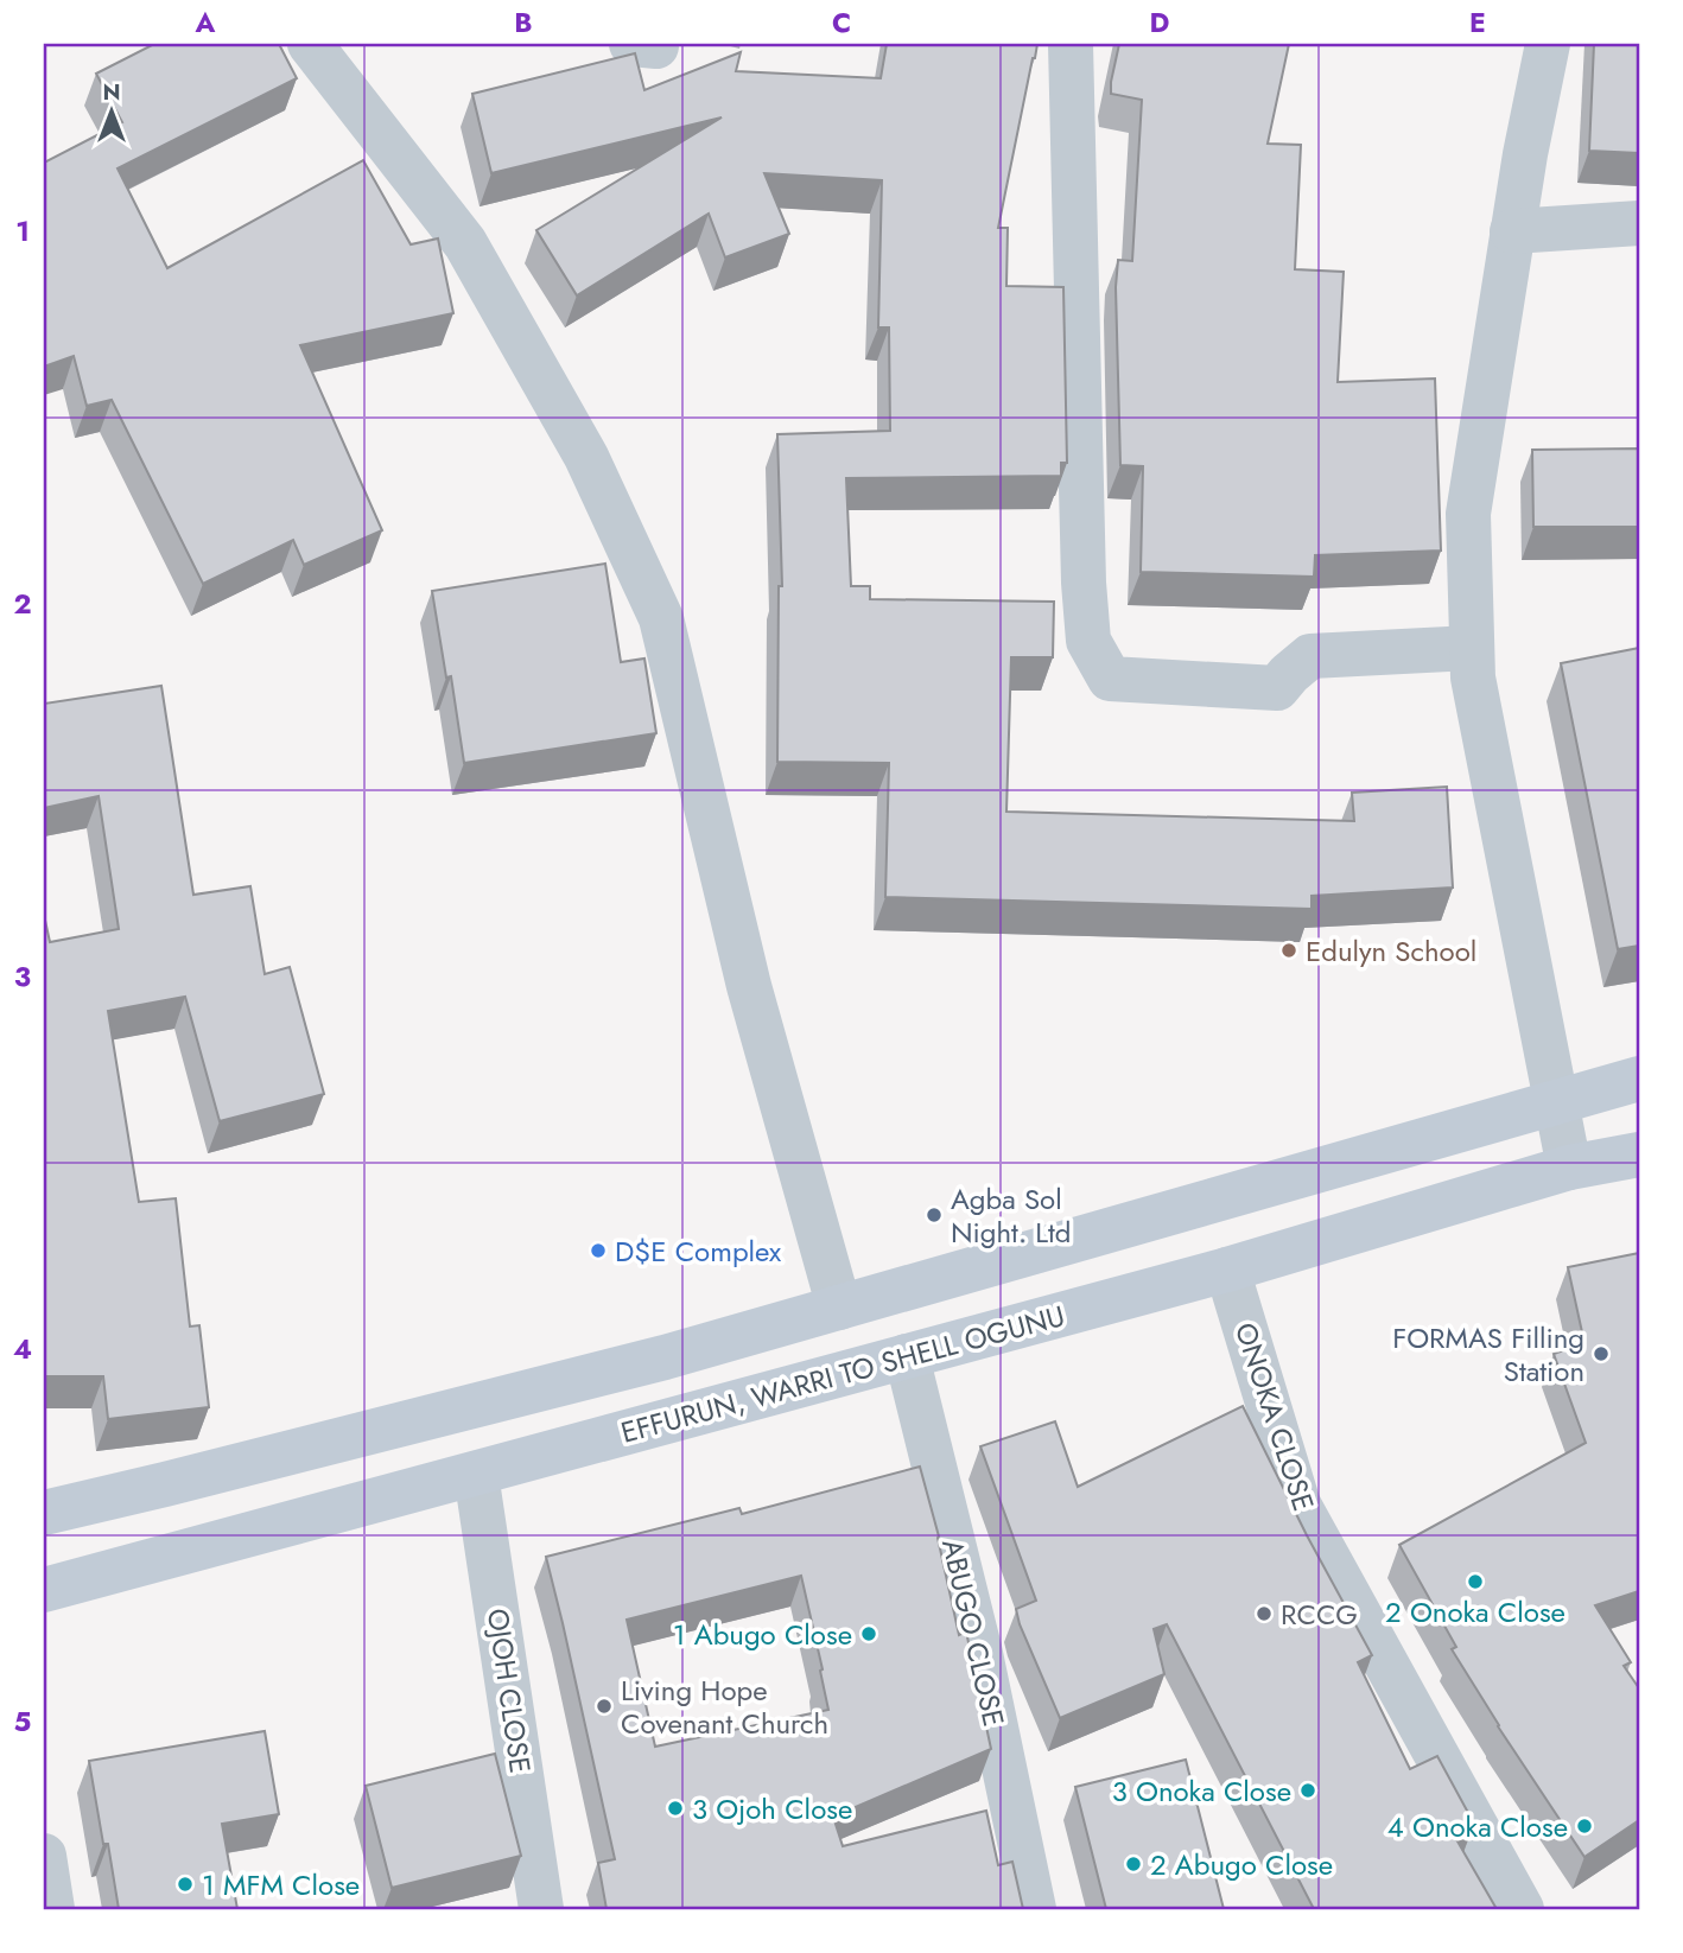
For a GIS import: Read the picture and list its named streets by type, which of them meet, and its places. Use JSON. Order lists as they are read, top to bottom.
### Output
{
  "streets": {
    "main road": ["EFFURUN, WARRI TO SHELL OGUNU"],
    "street": ["ONOKA CLOSE", "ABUGO CLOSE", "OJOH CLOSE"]
  },
  "crossings": [
    ["EFFURUN, WARRI TO SHELL OGUNU", "ONOKA CLOSE"],
    ["EFFURUN, WARRI TO SHELL OGUNU", "ABUGO CLOSE"],
    ["EFFURUN, WARRI TO SHELL OGUNU", "OJOH CLOSE"]
  ],
  "places": [
    "Edulyn School",
    "Agba Sol Night. Ltd",
    "D$E Complex",
    "FORMAS Filling Station",
    "2 Onoka Close",
    "RCCG",
    "1 Abugo Close",
    "Living Hope Covenant Church",
    "3 Onoka Close",
    "3 Ojoh Close",
    "4 Onoka Close",
    "2 Abugo Close",
    "1 MFM Close"
  ],
  "north": "top",
  "grid": {
    "columns": [
      "A",
      "B",
      "C",
      "D",
      "E"
    ],
    "rows": [
      "1",
      "2",
      "3",
      "4",
      "5"
    ]
  }
}
